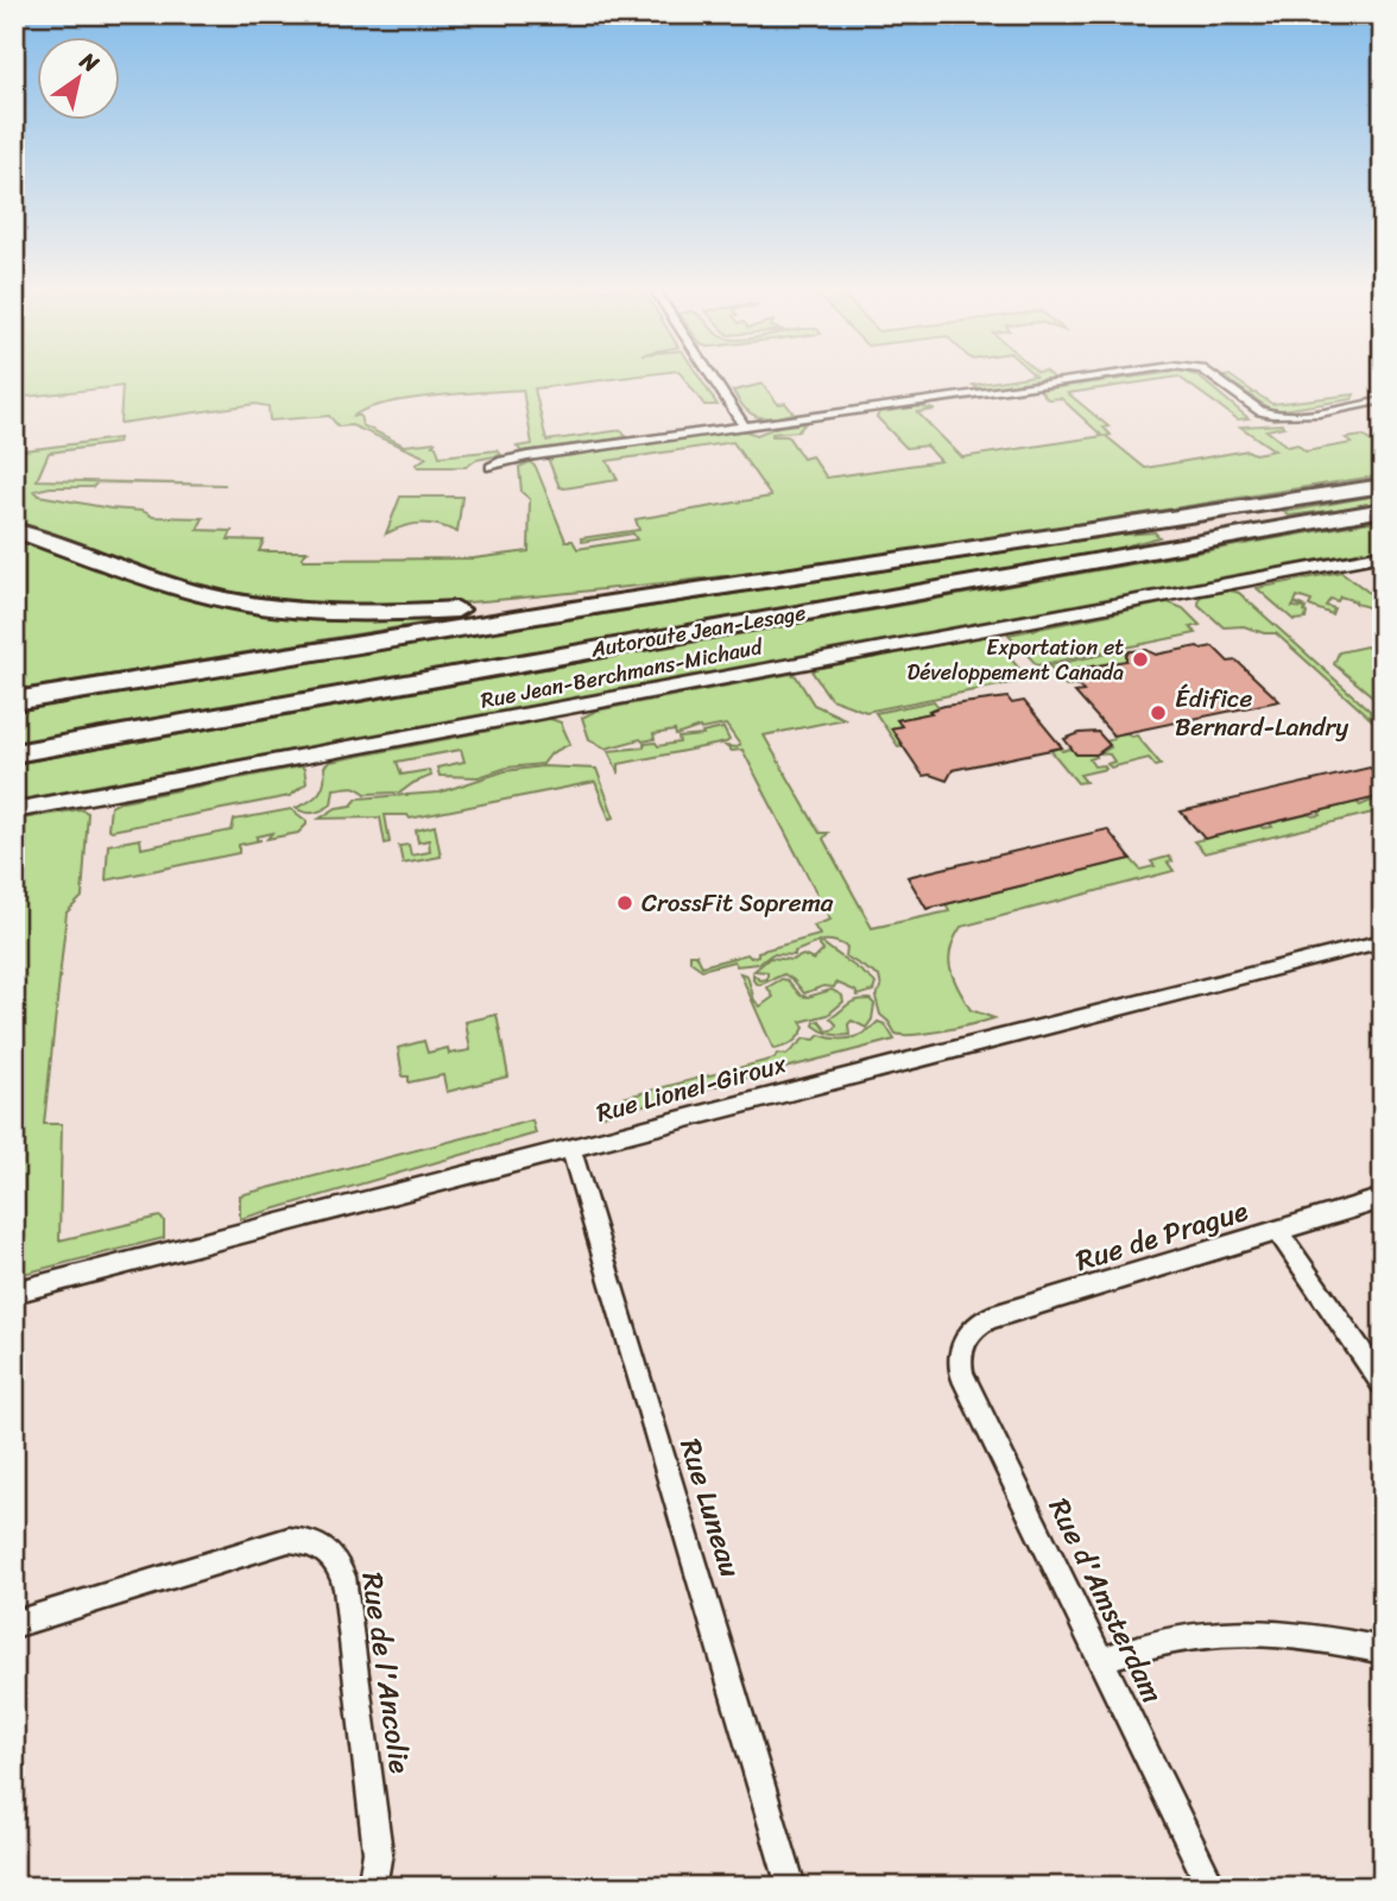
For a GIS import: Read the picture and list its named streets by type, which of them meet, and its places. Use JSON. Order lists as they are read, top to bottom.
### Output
{
  "streets": {
    "highway": ["Autoroute Jean-Lesage"],
    "street": [
      "Rue Jean-Berchmans-Michaud",
      "Rue Lionel-Giroux",
      "Rue de Prague",
      "Rue Luneau",
      "Rue d'Amsterdam",
      "Rue de l'Ancolie"
    ]
  },
  "crossings": [
    ["Rue Lionel-Giroux", "Rue Luneau"],
    ["Rue de Prague", "Rue d'Amsterdam"]
  ],
  "places": ["Exportation et Développement Canada", "Édifice Bernard-Landry", "CrossFit Soprema"],
  "north": "top right"
}
